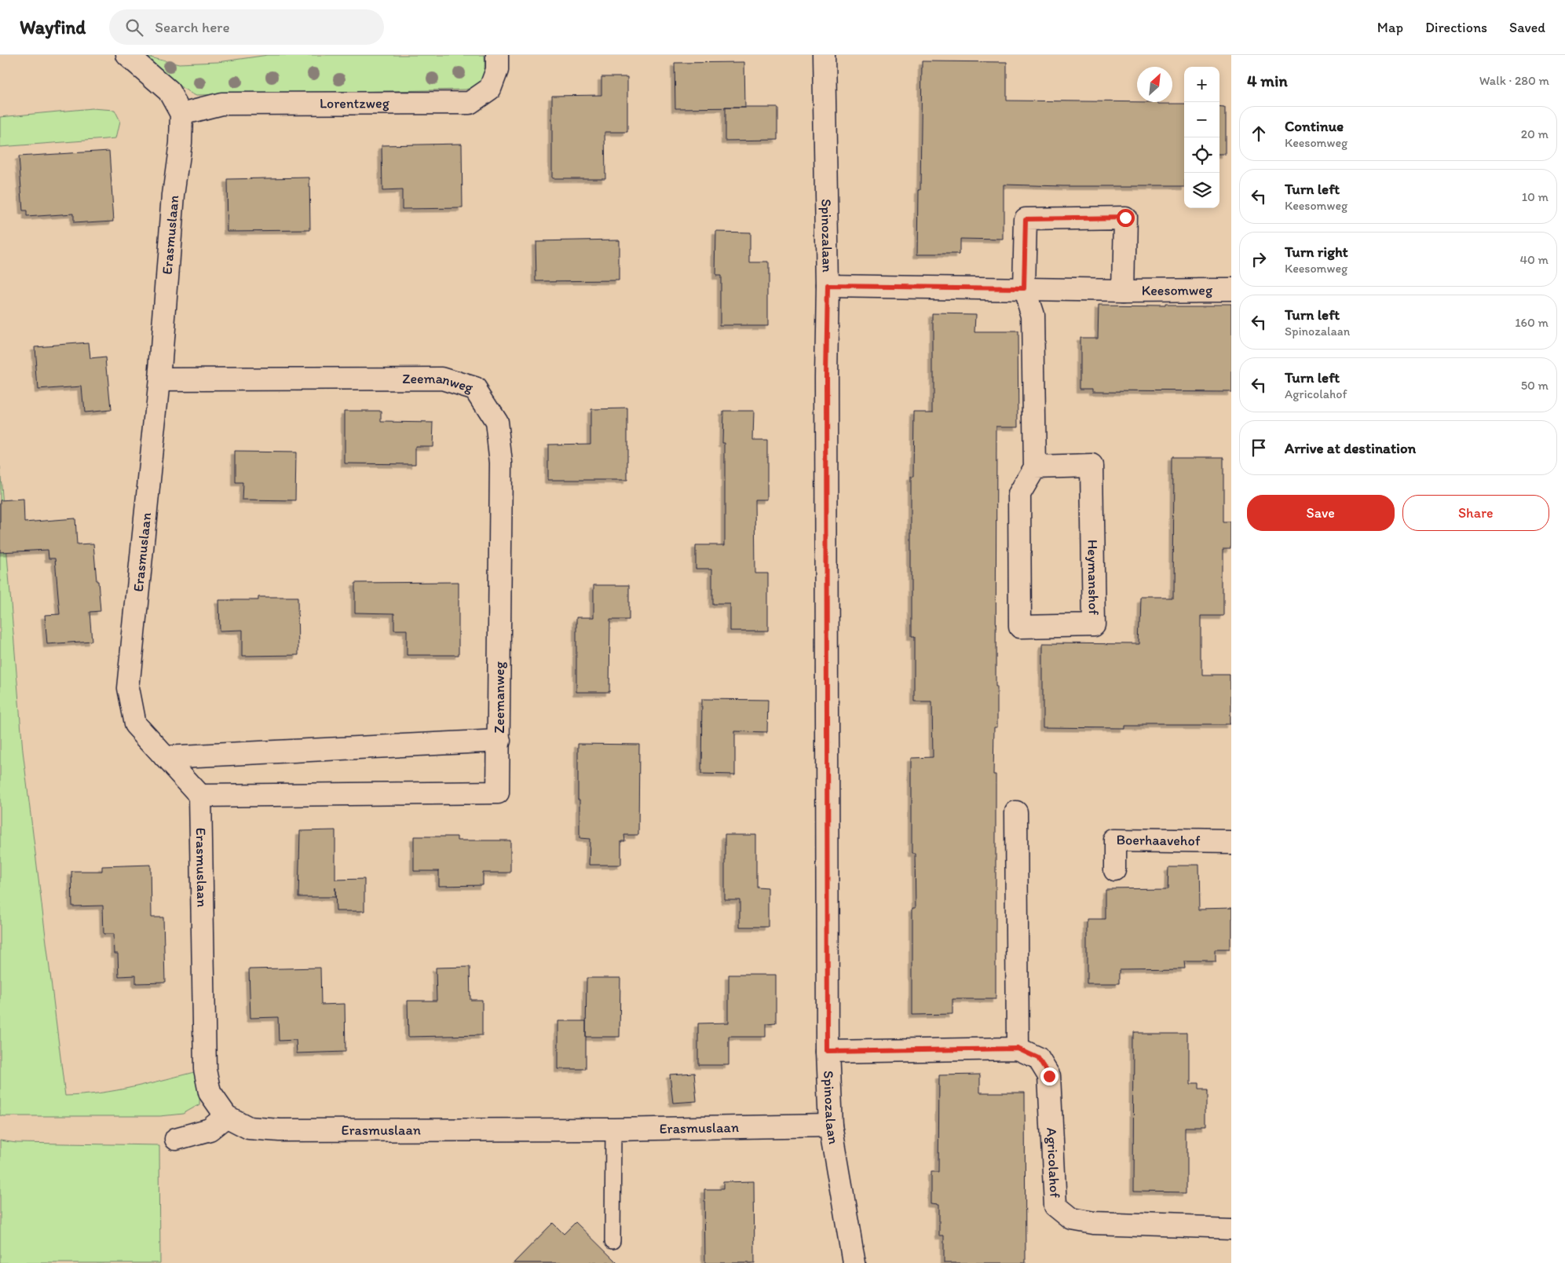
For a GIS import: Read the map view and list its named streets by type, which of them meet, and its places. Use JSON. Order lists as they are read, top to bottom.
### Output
{
  "streets": {
    "street": [
      "Lorentzweg",
      "Erasmuslaan",
      "Spinozalaan",
      "Keesomweg",
      "Zeemanweg",
      "Heymanshof",
      "Boerhaavehof",
      "Agricolahof"
    ]
  },
  "crossings": [
    ["Lorentzweg", "Erasmuslaan"],
    ["Erasmuslaan", "Spinozalaan"],
    ["Erasmuslaan", "Zeemanweg"],
    ["Spinozalaan", "Keesomweg"],
    ["Spinozalaan", "Agricolahof"]
  ],
  "north": "top right",
  "page": {
    "header": "Wayfind",
    "search": "Search here",
    "nav": ["Map", "Directions", "Saved"],
    "heading": ["4 min", "Walk · 280 m"],
    "map_buttons": ["+", "−"],
    "list": [
      ["Continue", "Keesomweg", "20 m"],
      ["Turn left", "Keesomweg", "10 m"],
      ["Turn right", "Keesomweg", "40 m"],
      ["Turn left", "Spinozalaan", "160 m"],
      ["Turn left", "Agricolahof", "50 m"],
      "Arrive at destination"
    ],
    "buttons": ["Save", "Share"]
  }
}
